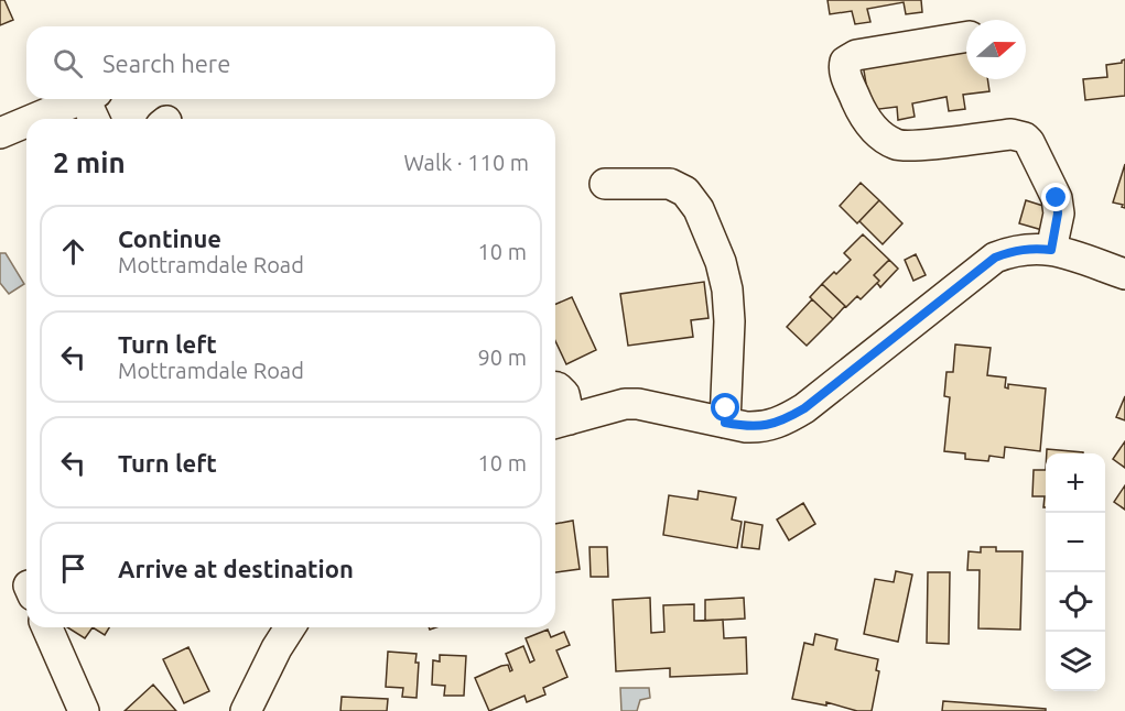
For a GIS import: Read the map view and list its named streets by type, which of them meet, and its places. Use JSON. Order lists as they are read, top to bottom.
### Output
{
  "north": "right",
  "page": {
    "search": "Search here",
    "heading": ["2 min", "Walk · 110 m"],
    "list": [
      ["Continue", "Mottramdale Road", "10 m"],
      ["Turn left", "Mottramdale Road", "90 m"],
      ["Turn left", "10 m"],
      "Arrive at destination"
    ],
    "map_buttons": ["+", "−"]
  }
}
